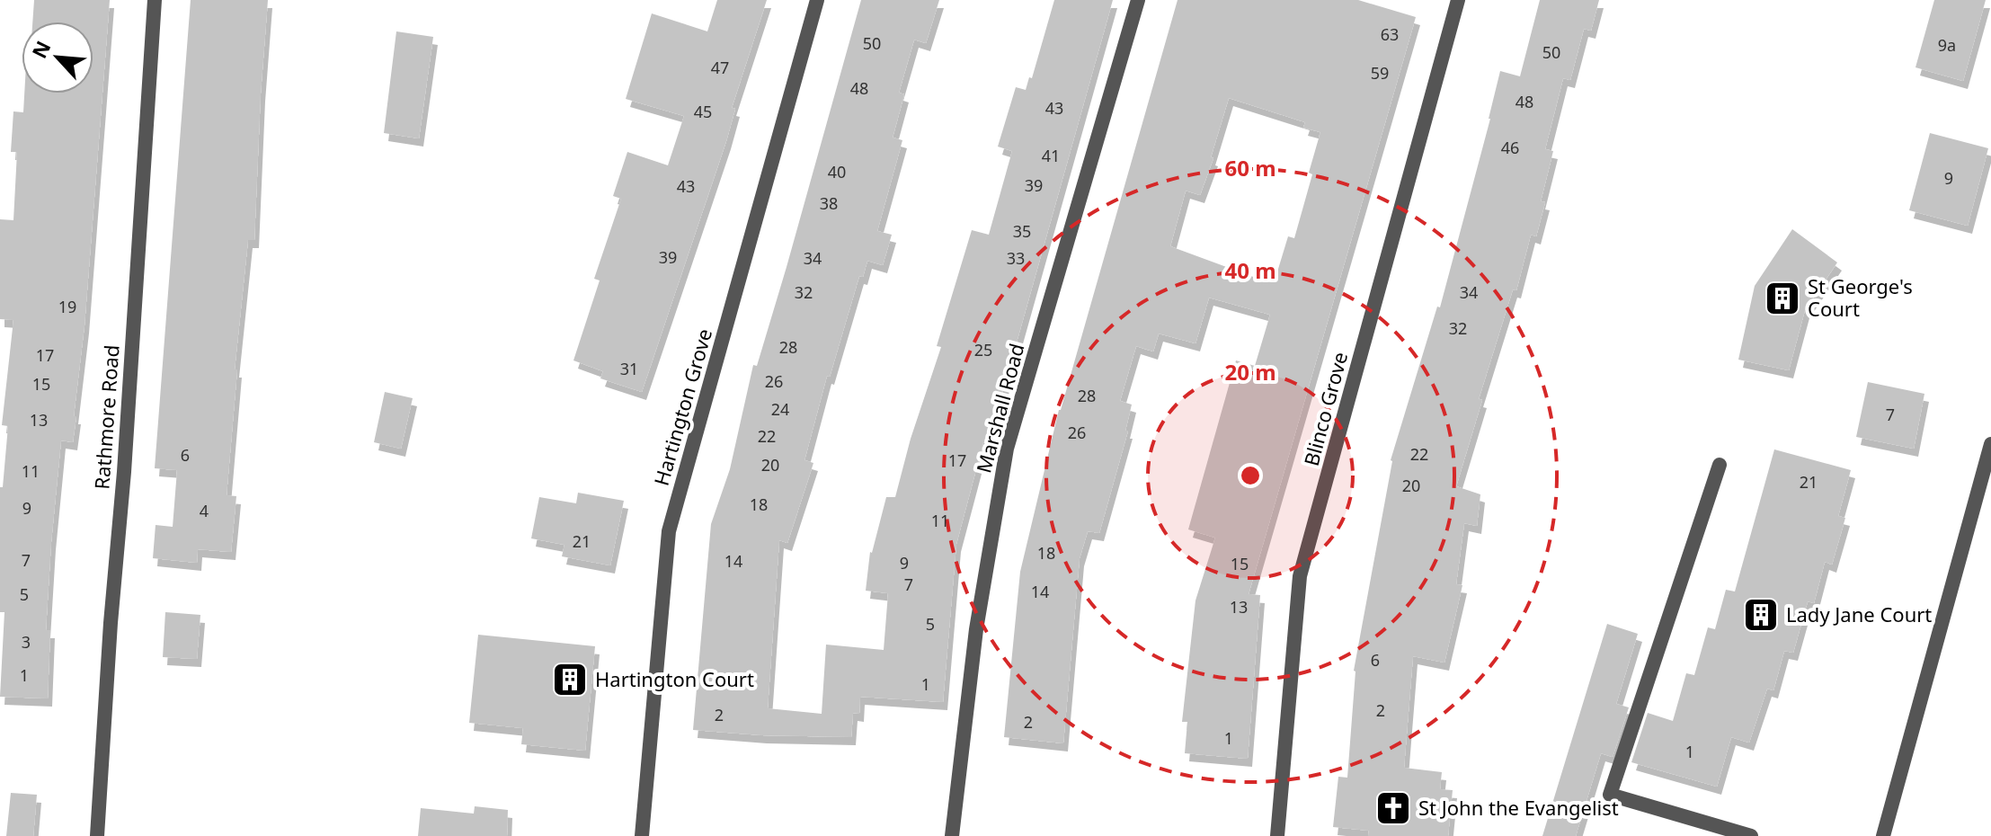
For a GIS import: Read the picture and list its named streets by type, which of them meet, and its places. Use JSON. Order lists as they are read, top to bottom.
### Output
{
  "streets": {
    "street": [
      "Hartington Grove",
      "Marshall Road",
      "Blinco Grove",
      "Rathmore Road"
    ]
  },
  "places": {
    "building": ["St George's Court", "Lady Jane Court", "Hartington Court"],
    "church": ["St John the Evangelist"]
  },
  "house_numbers": [
    "63",
    "50",
    "9a",
    "50",
    "47",
    "59",
    "48",
    "48",
    "43",
    "45",
    "46",
    "41",
    "40",
    "9",
    "39",
    "43",
    "38",
    "35",
    "39",
    "34",
    "33",
    "32",
    "34",
    "19",
    "32",
    "28",
    "25",
    "17",
    "31",
    "26",
    "15",
    "28",
    "24",
    "7",
    "13",
    "26",
    "22",
    "22",
    "6",
    "17",
    "20",
    "11",
    "21",
    "20",
    "18",
    "9",
    "4",
    "11",
    "21",
    "18",
    "7",
    "14",
    "9",
    "15",
    "7",
    "14",
    "5",
    "13",
    "5",
    "3",
    "6",
    "1",
    "1",
    "2",
    "2",
    "2",
    "1",
    "1"
  ],
  "north": "top left",
  "rings": ["60 m", "40 m", "20 m"]
}
